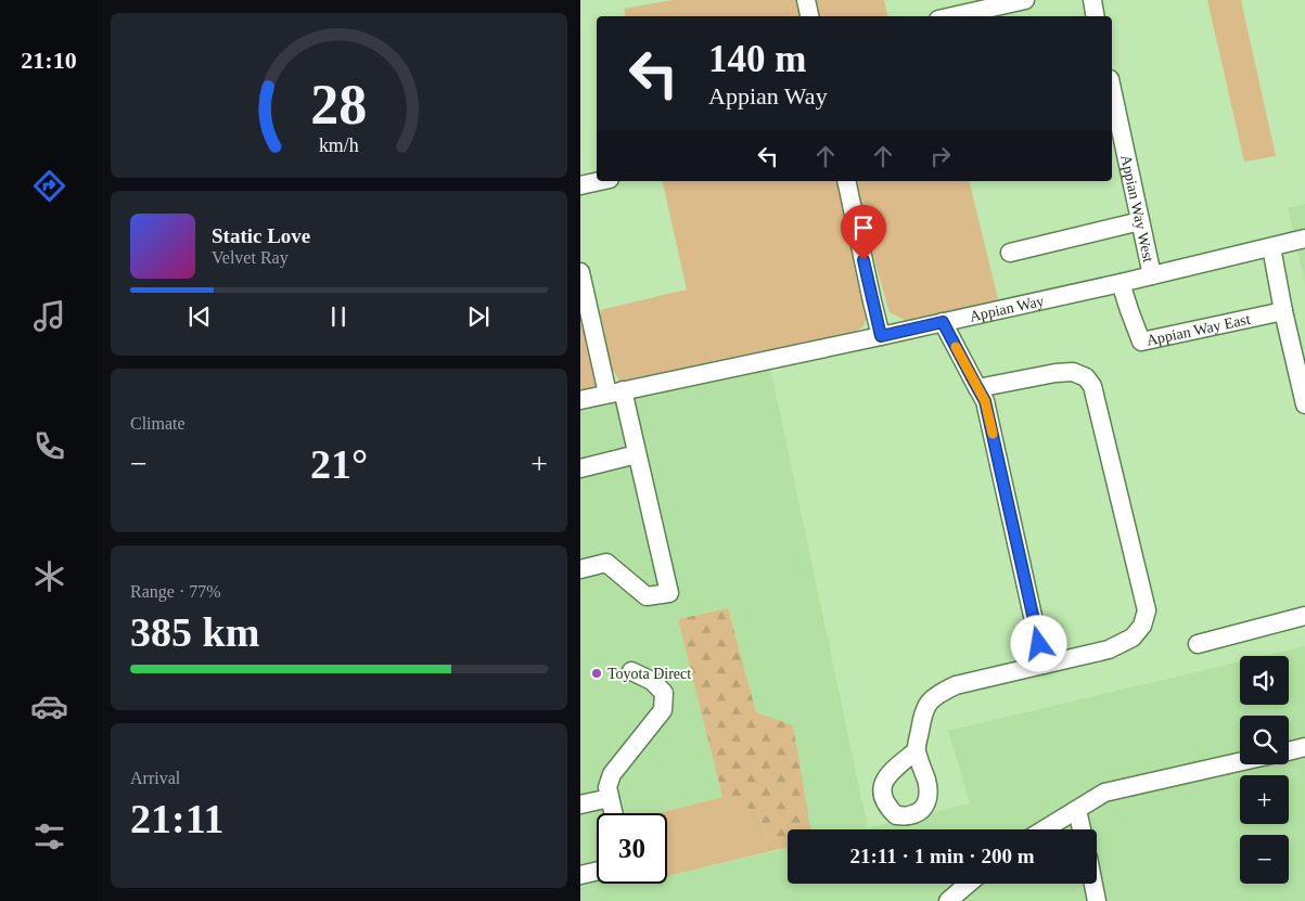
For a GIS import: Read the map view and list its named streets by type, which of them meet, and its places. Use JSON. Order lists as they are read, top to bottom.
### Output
{
  "streets": {
    "street": ["Appian Way West", "Appian Way", "Appian Way East"]
  },
  "crossings": [
    ["Appian Way West", "Appian Way"],
    ["Appian Way", "Appian Way East"]
  ],
  "places": ["Toyota Direct"],
  "page": {
    "tabs": "21:10",
    "turn": ["140 m", "Appian Way"],
    "song": ["Static Love", "Velvet Ray"],
    "tile": [
      "Climate",
      ["Range · 77%", "385 km"],
      ["Arrival", "21:11"]
    ],
    "heat": ["−", "21°", "+"],
    "map_buttons": ["+", "−"],
    "limit": "30",
    "trip": "21:11 · 1 min · 200 m",
    "gauge": ["28", "km/h"]
  }
}
